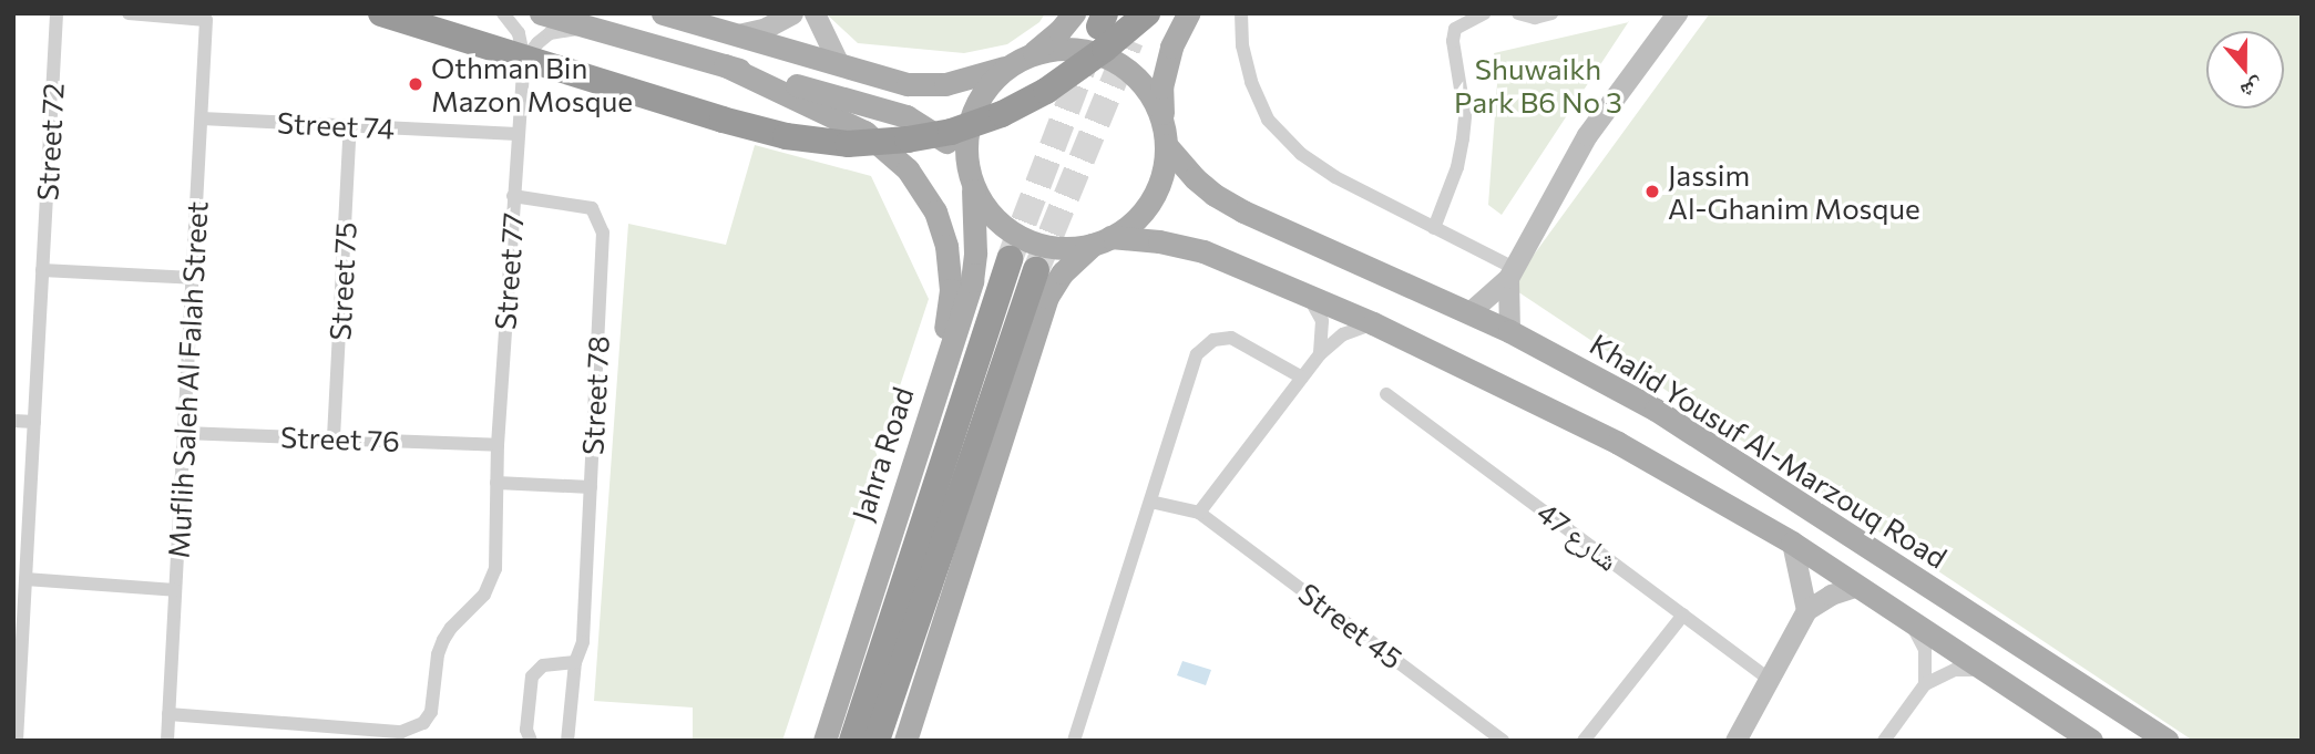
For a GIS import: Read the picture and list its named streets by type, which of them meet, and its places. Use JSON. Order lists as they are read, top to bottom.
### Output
{
  "streets": {
    "highway": ["Jahra Road"],
    "main road": ["Khalid Yousuf Al-Marzouq Road"],
    "street": [
      "Street 74",
      "Street 72",
      "Street 77",
      "Street 75",
      "Muflih Saleh Al Falah Street",
      "Street 78",
      "Street 76",
      "شارع 47",
      "Street 45"
    ]
  },
  "crossings": [
    ["Street 74", "Street 77"],
    ["Street 74", "Street 75"],
    ["Street 74", "Muflih Saleh Al Falah Street"],
    ["Street 77", "Muflih Saleh Al Falah Street"],
    ["Street 77", "Street 78"],
    ["Street 77", "Street 76"],
    ["Street 75", "Street 76"],
    ["Muflih Saleh Al Falah Street", "Street 76"],
    ["Khalid Yousuf Al-Marzouq Road", "Jahra Road"]
  ],
  "parks": ["Shuwaikh Park B6 No 3"],
  "places": ["Othman Bin Mazon Mosque", "Jassim Al-Ghanim Mosque"],
  "north": "bottom"
}
